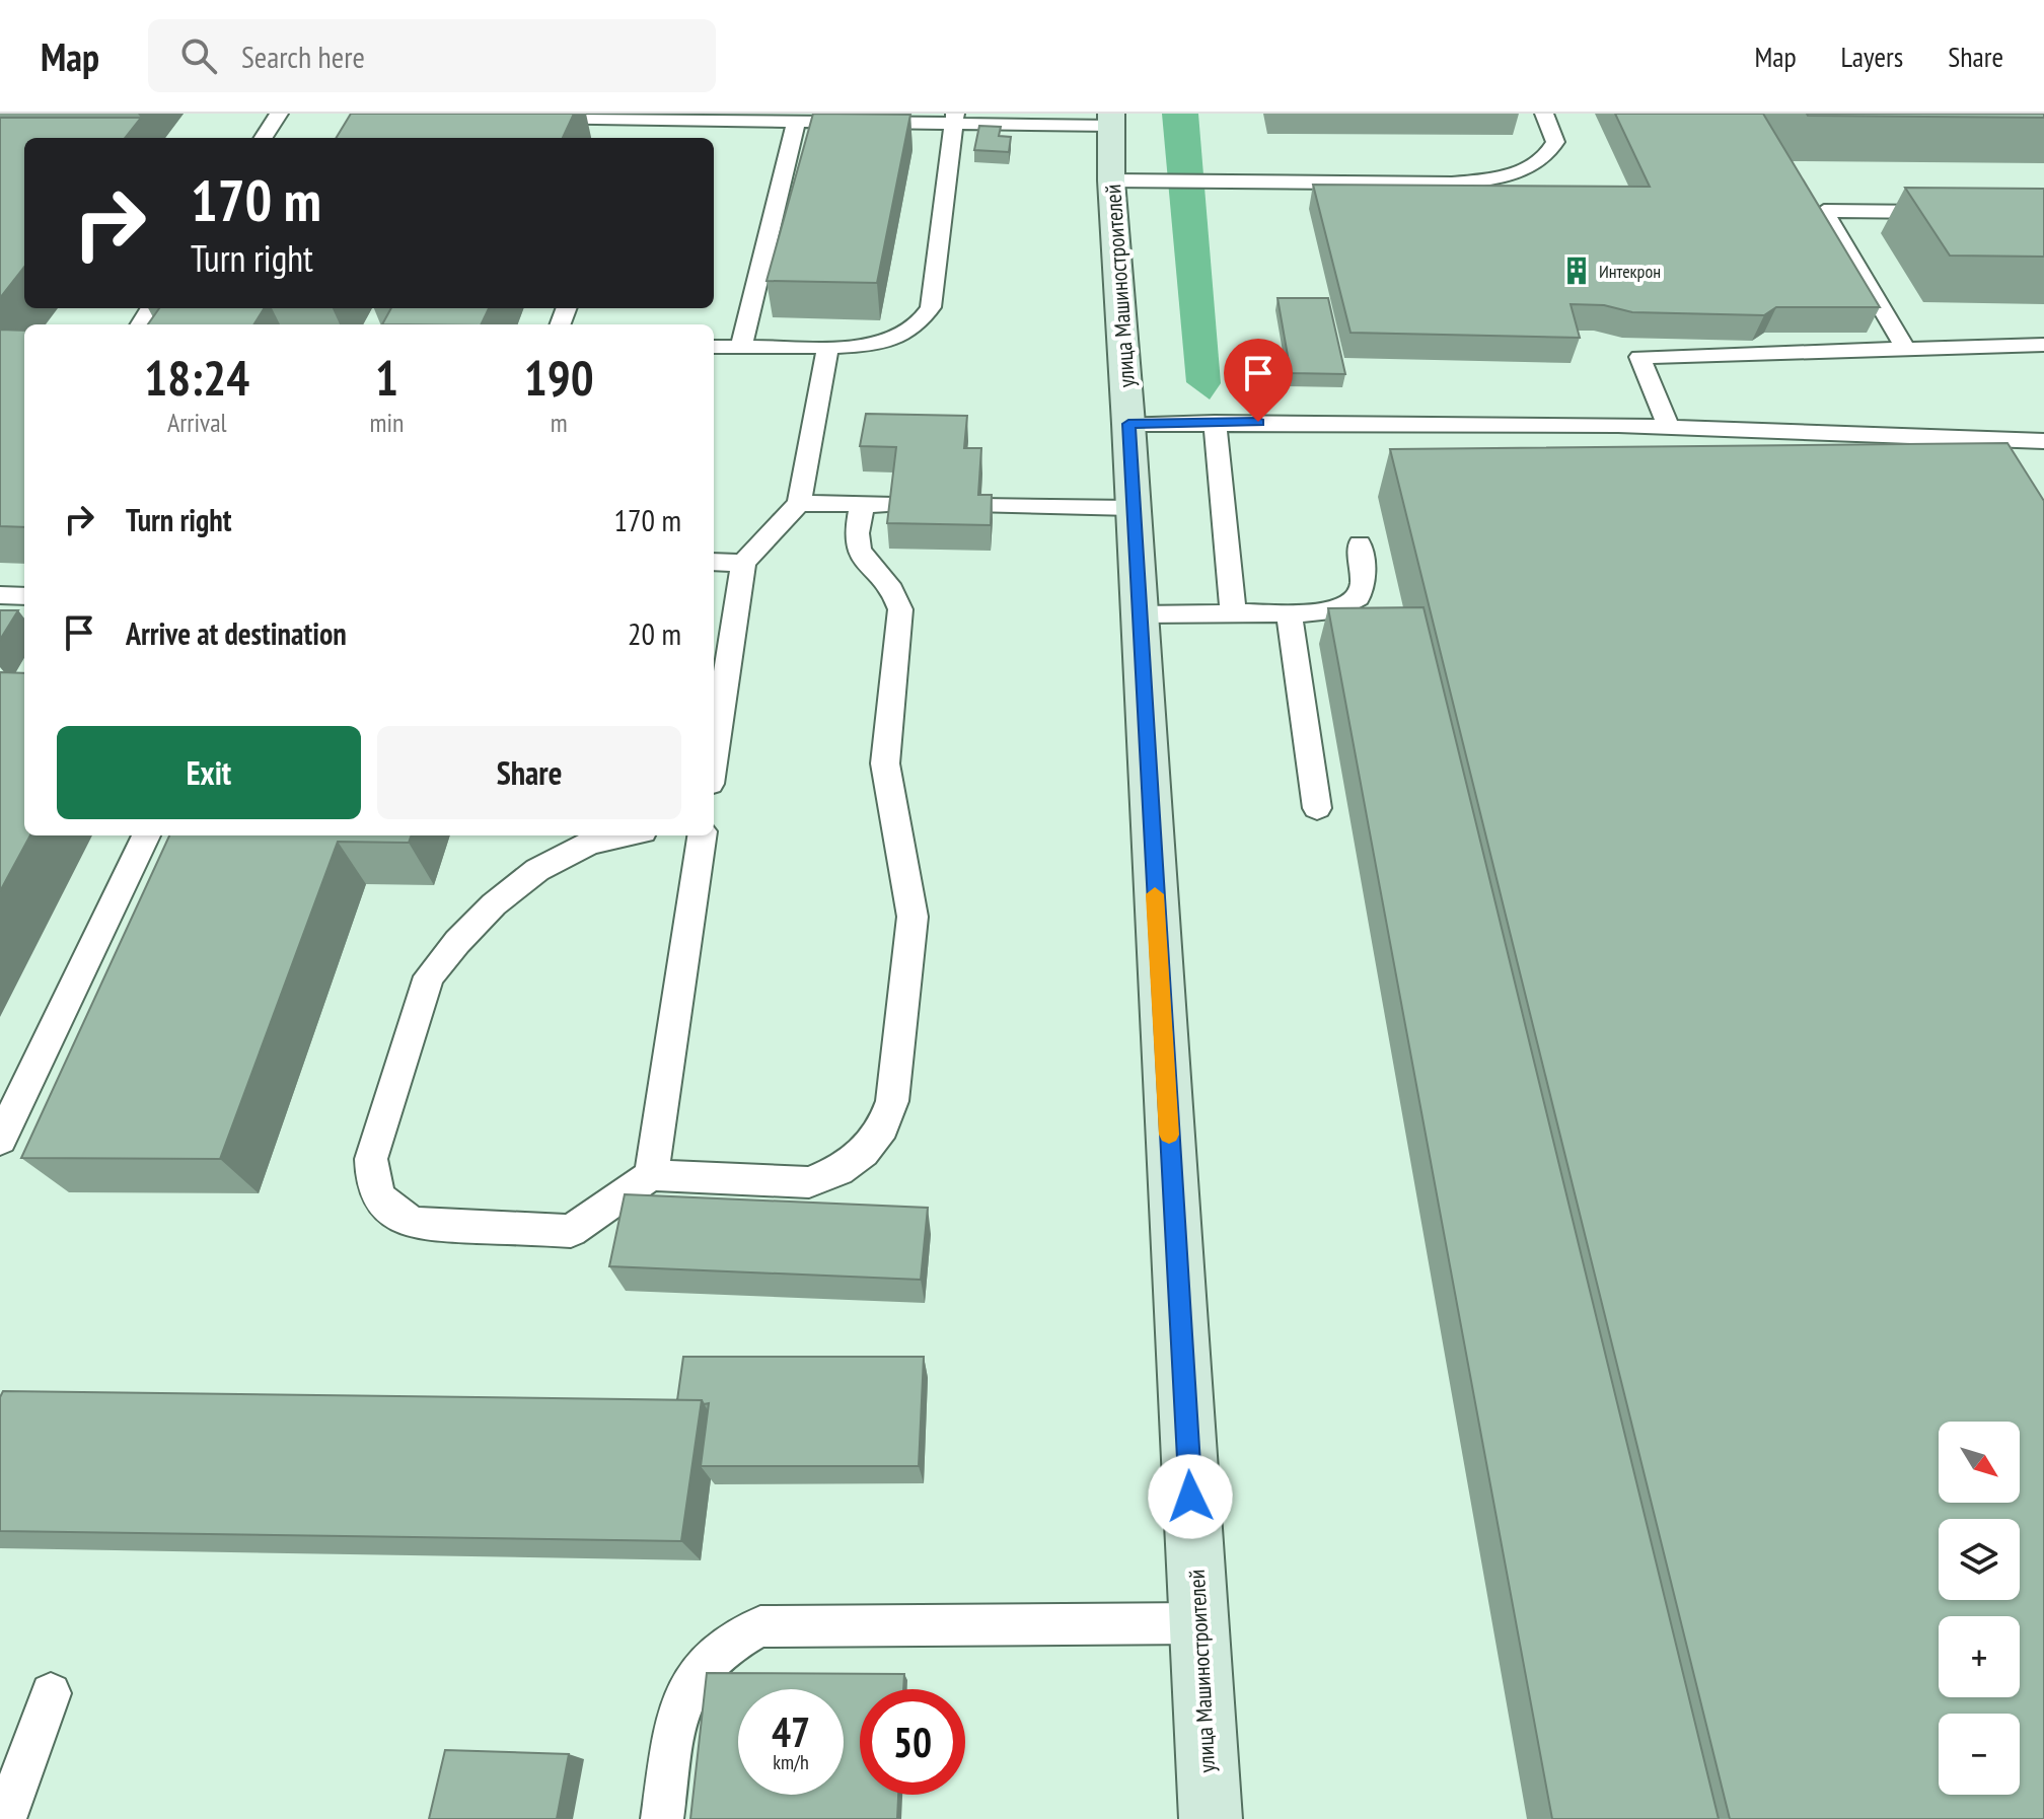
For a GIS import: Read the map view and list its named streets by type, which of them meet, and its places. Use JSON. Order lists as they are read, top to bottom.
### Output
{
  "streets": {
    "main road": ["улица Машиностроителей"]
  },
  "places": {
    "building": ["Интекрон"]
  },
  "north": "bottom right",
  "page": {
    "header": "Map",
    "search": "Search here",
    "nav": ["Map", "Layers", "Share"],
    "turn": ["170 m", "Turn right"],
    "eta": [
      "18:24",
      "Arrival",
      "1",
      "min",
      "190",
      "m"
    ],
    "list": [
      {
        "name": "Turn right",
        "value": "170 m"
      },
      {
        "name": "Arrive at destination",
        "value": "20 m"
      }
    ],
    "buttons": ["Exit", "Share"],
    "map_buttons": ["+", "−"],
    "speed": "47 km/h",
    "limit": "50"
  }
}
